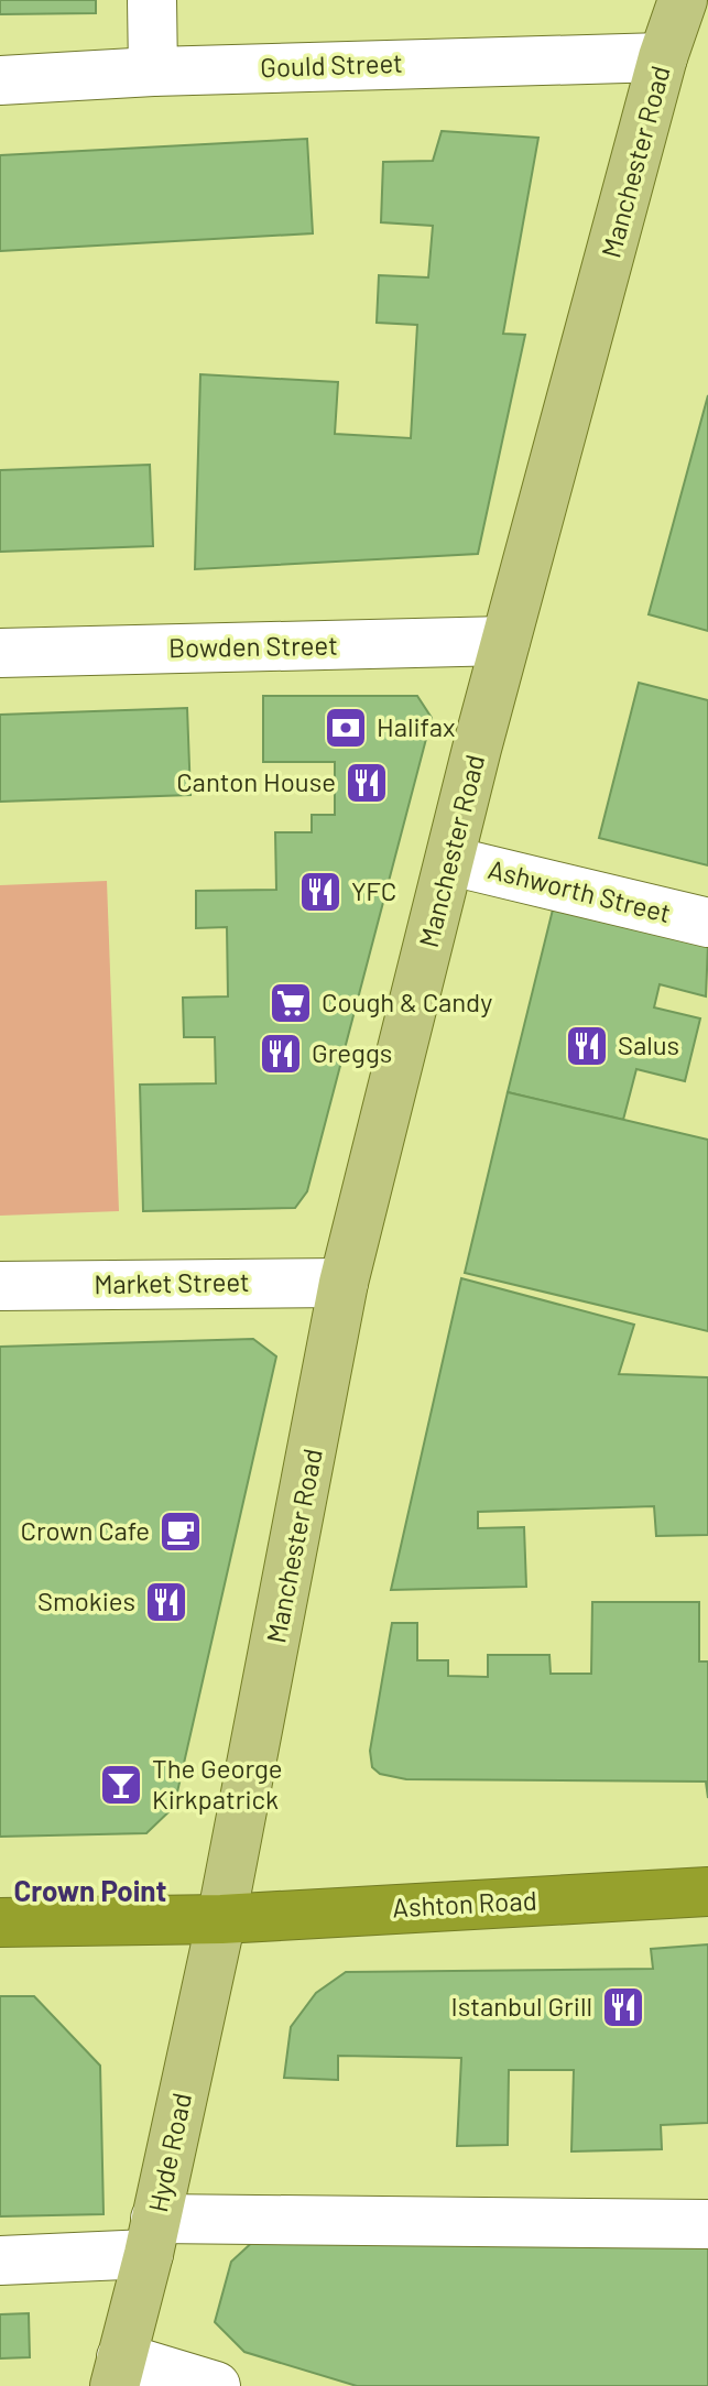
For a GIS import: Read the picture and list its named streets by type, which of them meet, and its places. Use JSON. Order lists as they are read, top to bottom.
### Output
{
  "streets": {
    "highway": ["Ashton Road"],
    "main road": ["Manchester Road", "Hyde Road"],
    "street": [
      "Gould Street",
      "Bowden Street",
      "Ashworth Street",
      "Market Street"
    ]
  },
  "crossings": [
    ["Gould Street", "Manchester Road"],
    ["Manchester Road", "Bowden Street"],
    ["Manchester Road", "Ashworth Street"],
    ["Manchester Road", "Market Street"],
    ["Manchester Road", "Ashton Road"],
    ["Manchester Road", "Hyde Road"],
    ["Ashton Road", "Hyde Road"]
  ],
  "districts": ["Crown Point"],
  "places": {
    "bank": ["Halifax"],
    "restaurant": [
      "Canton House",
      "YFC",
      "Salus",
      "Greggs",
      "Smokies",
      "Istanbul Grill"
    ],
    "supermarket": ["Cough & Candy"],
    "cafe": ["Crown Cafe"],
    "bar": ["The George Kirkpatrick"]
  }
}
